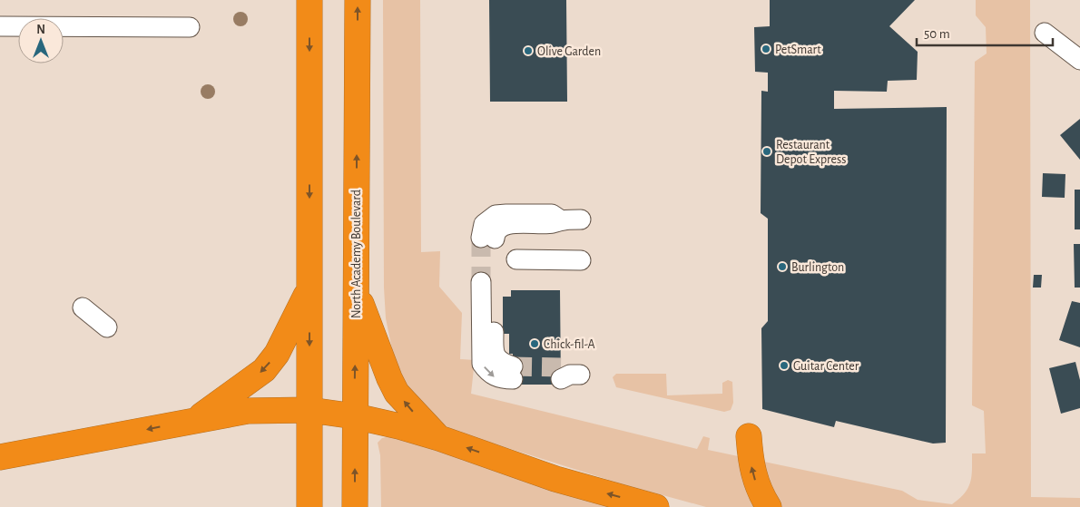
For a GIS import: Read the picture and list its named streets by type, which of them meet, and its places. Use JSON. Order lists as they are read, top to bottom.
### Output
{
  "streets": {
    "highway": ["North Academy Boulevard"]
  },
  "places": [
    "PetSmart",
    "Olive Garden",
    "Restaurant Depot Express",
    "Burlington",
    "Chick-fil-A",
    "Guitar Center"
  ],
  "scale_bar": "50 m",
  "north": "top"
}
